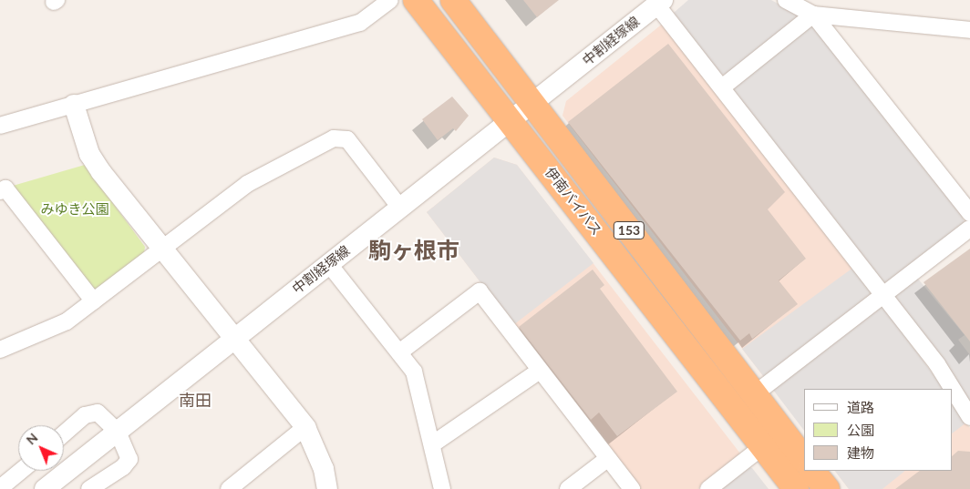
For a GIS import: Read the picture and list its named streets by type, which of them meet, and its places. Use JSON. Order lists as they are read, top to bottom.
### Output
{
  "streets": {
    "highway": ["伊南バイパス", "153"],
    "street": ["中割経塚線"]
  },
  "crossings": [
    ["中割経塚線", "伊南バイパス"]
  ],
  "districts": ["駒ヶ根市", "南田"],
  "parks": ["みゆき公園"],
  "legend": ["道路", "公園", "建物"],
  "north": "top left"
}
